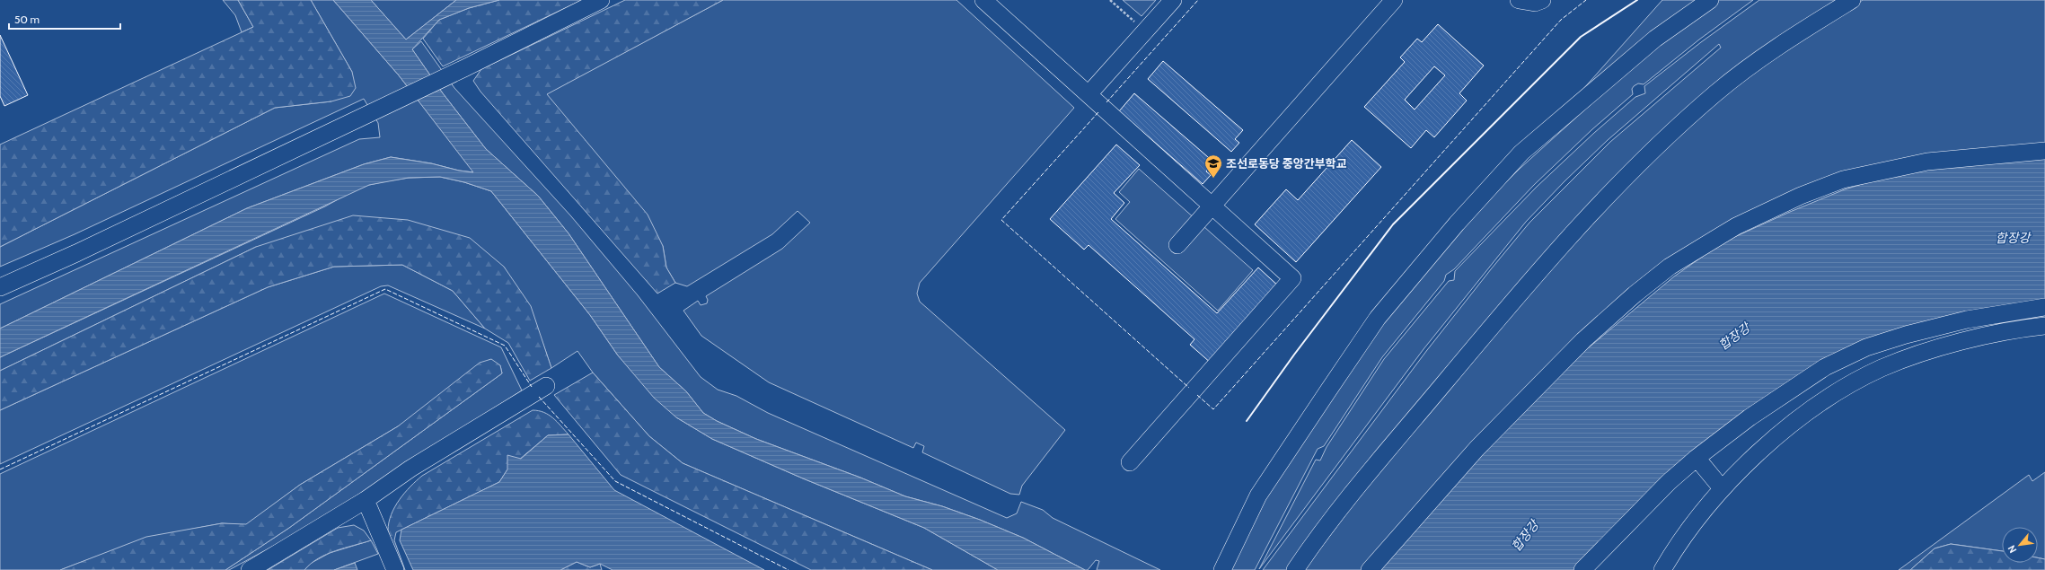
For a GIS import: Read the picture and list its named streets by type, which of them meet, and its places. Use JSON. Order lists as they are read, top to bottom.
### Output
{
  "water": ["합장강"],
  "places": {
    "school or university": ["조선로동당 중앙간부학교"]
  },
  "scale_bar": "50 m",
  "north": "bottom left"
}
